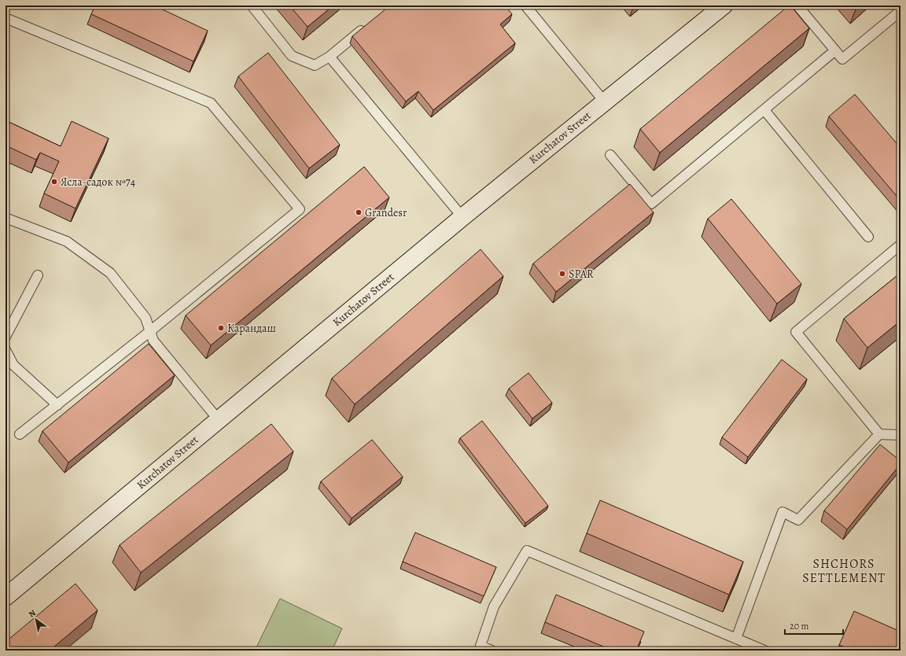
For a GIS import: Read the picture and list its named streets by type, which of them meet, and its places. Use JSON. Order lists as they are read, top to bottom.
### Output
{
  "streets": {
    "main road": ["Kurchatov Street"]
  },
  "districts": ["SHCHORS SETTLEMENT"],
  "places": [
    "Ясла-садок №74",
    "Grandesr",
    "SPAR",
    "Карандаш"
  ],
  "scale_bar": "20 m",
  "north": "top left"
}
